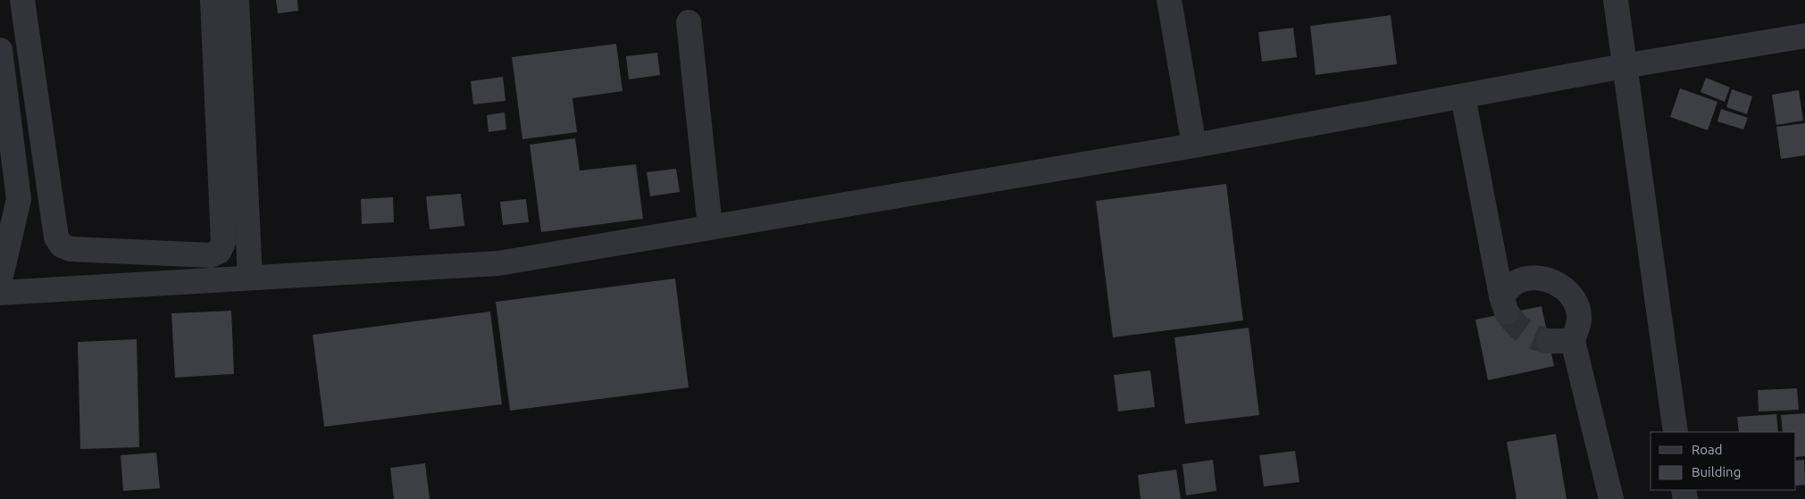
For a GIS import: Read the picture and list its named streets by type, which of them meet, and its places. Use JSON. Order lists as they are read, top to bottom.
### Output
{
  "legend": ["Road", "Building"]
}
